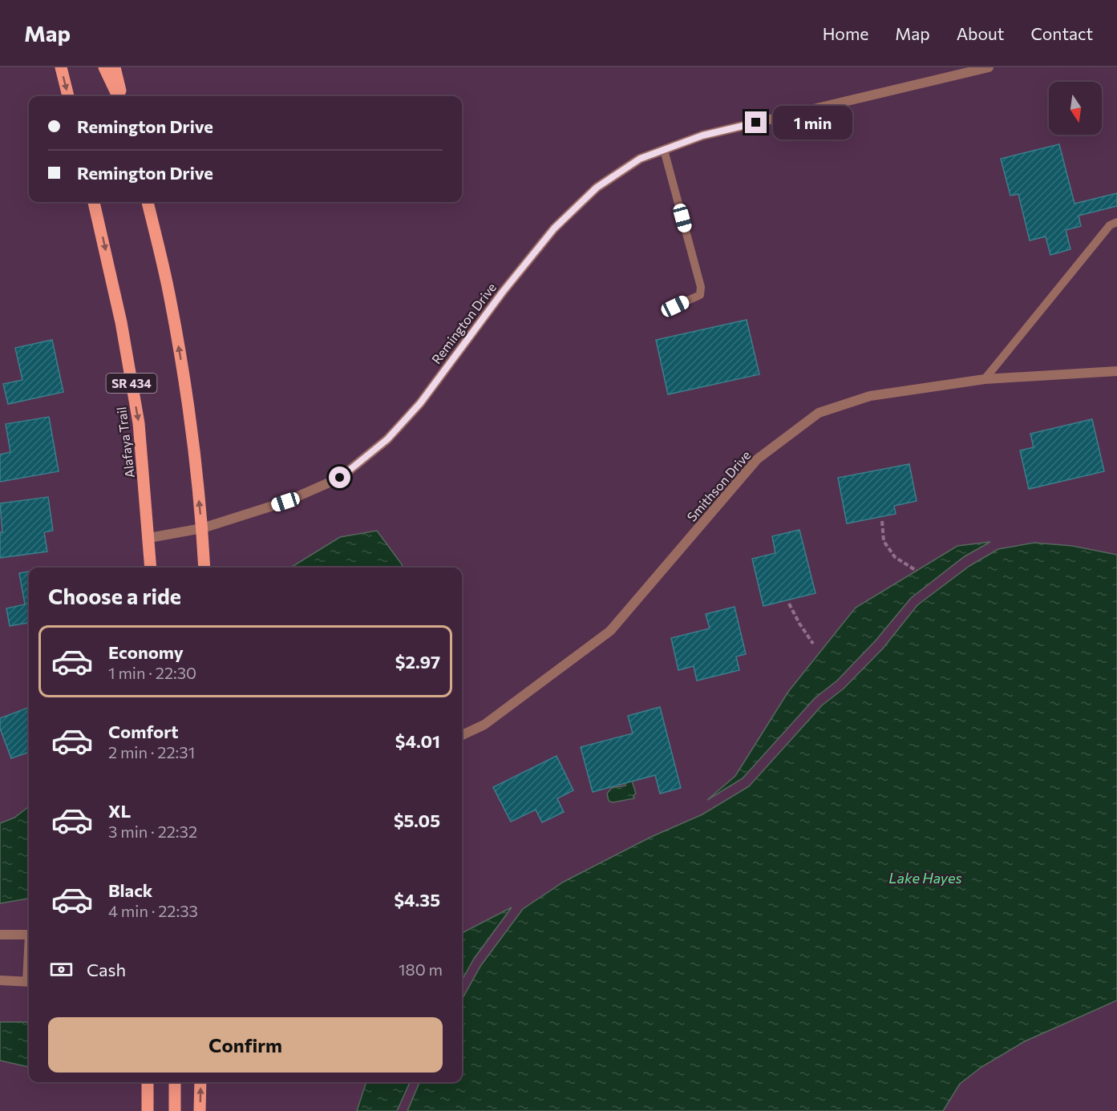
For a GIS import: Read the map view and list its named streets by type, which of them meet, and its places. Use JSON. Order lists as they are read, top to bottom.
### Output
{
  "streets": {
    "main road": ["SR 434", "Alafaya Trail"],
    "street": ["Remington Drive", "Smithson Drive"]
  },
  "crossings": [
    ["Remington Drive", "Alafaya Trail"]
  ],
  "water": ["Lake Hayes"],
  "north": "bottom",
  "page": {
    "header": "Map",
    "nav": [
      "Home",
      "Map",
      "About",
      "Contact"
    ],
    "banner": ["Remington Drive", "Remington Drive"],
    "bubble": "1 min",
    "heading": "Choose a ride",
    "list": [
      {
        "name": "Economy",
        "note": "1 min · 22:30",
        "value": "$2.97"
      },
      {
        "name": "Comfort",
        "note": "2 min · 22:31",
        "value": "$4.01"
      },
      {
        "name": "XL",
        "note": "3 min · 22:32",
        "value": "$5.05"
      },
      {
        "name": "Black",
        "note": "4 min · 22:33",
        "value": "$4.35"
      }
    ],
    "pay": ["Cash", "180 m"],
    "buttons": "Confirm"
  }
}
